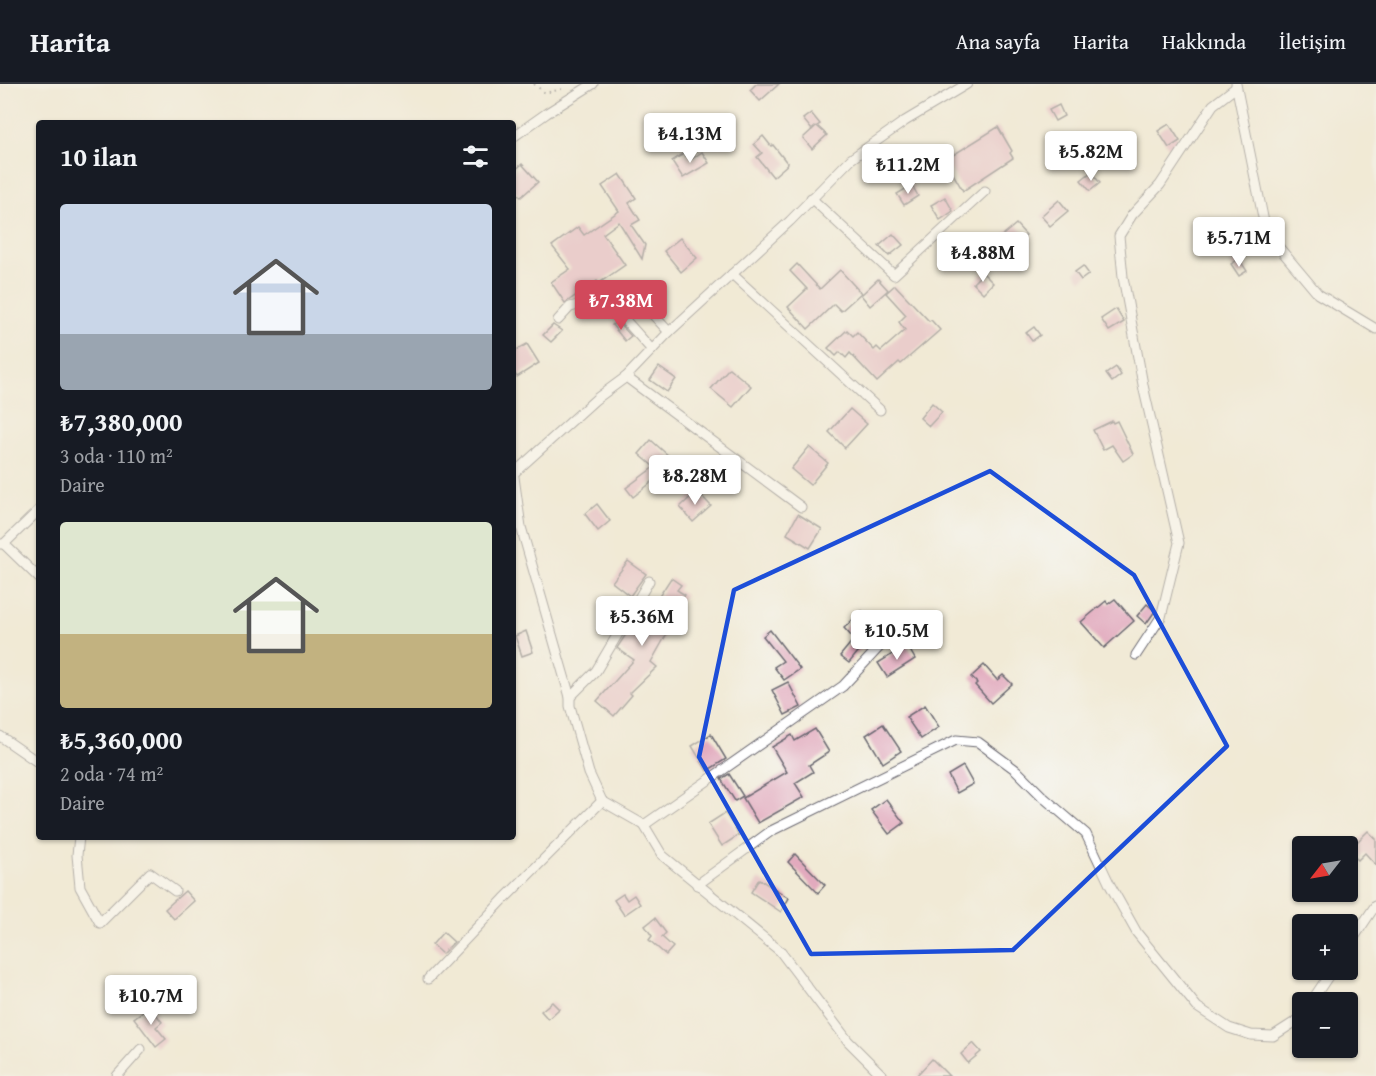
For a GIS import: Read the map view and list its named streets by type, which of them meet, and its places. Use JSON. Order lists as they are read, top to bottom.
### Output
{
  "north": "bottom left",
  "page": {
    "header": "Harita",
    "nav": [
      "Ana sayfa",
      "Harita",
      "Hakkında",
      "İletişim"
    ],
    "price": [
      "₺4.13M",
      "₺5.82M",
      "₺11.2M",
      "₺5.71M",
      "₺4.88M",
      "₺7.38M",
      "₺8.28M",
      "₺5.36M",
      "₺10.5M",
      "₺10.7M"
    ],
    "heading": "10 ilan",
    "list": [
      {
        "name": "₺7,380,000",
        "note": "3 oda · 110 m² · Daire"
      },
      {
        "name": "₺5,360,000",
        "note": "2 oda · 74 m² · Daire"
      }
    ],
    "map_buttons": ["+", "−"]
  }
}
